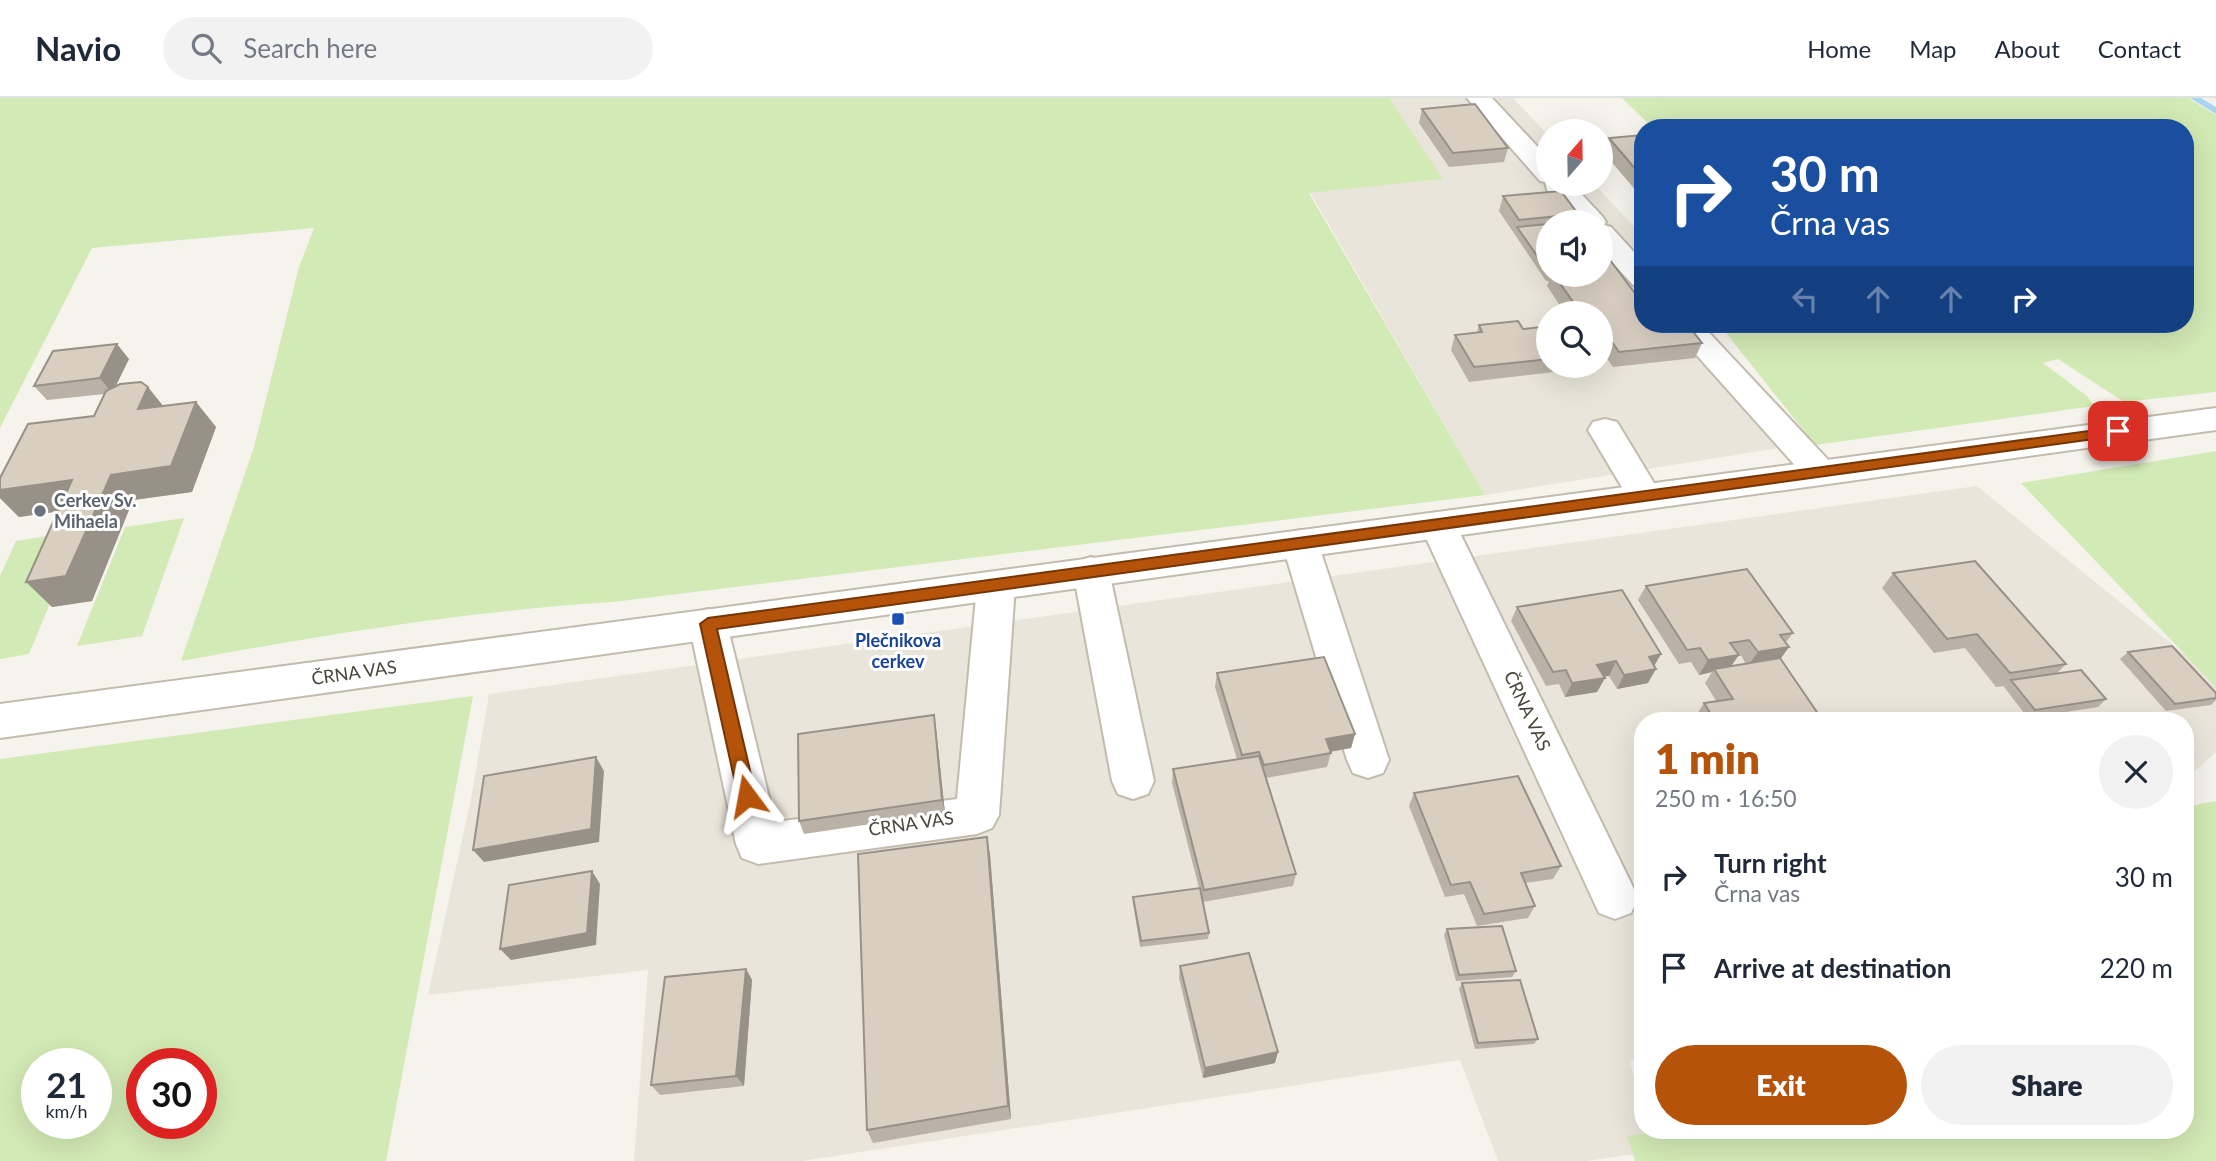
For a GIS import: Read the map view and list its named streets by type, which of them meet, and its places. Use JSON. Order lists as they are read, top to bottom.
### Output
{
  "streets": {
    "street": ["ČRNA VAS"]
  },
  "places": {
    "other": ["Cerkev Sv. Mihaela"],
    "transit": ["Plečnikova cerkev"]
  },
  "north": "top",
  "page": {
    "header": "Navio",
    "search": "Search here",
    "nav": [
      "Home",
      "Map",
      "About",
      "Contact"
    ],
    "turn": ["30 m", "Črna vas"],
    "heading": ["1 min", "250 m · 16:50"],
    "list": [
      {
        "name": "Turn right",
        "note": "Črna vas",
        "value": "30 m"
      },
      {
        "name": "Arrive at destination",
        "value": "220 m"
      }
    ],
    "buttons": ["Exit", "Share"],
    "speed": "21 km/h",
    "limit": "30"
  }
}
